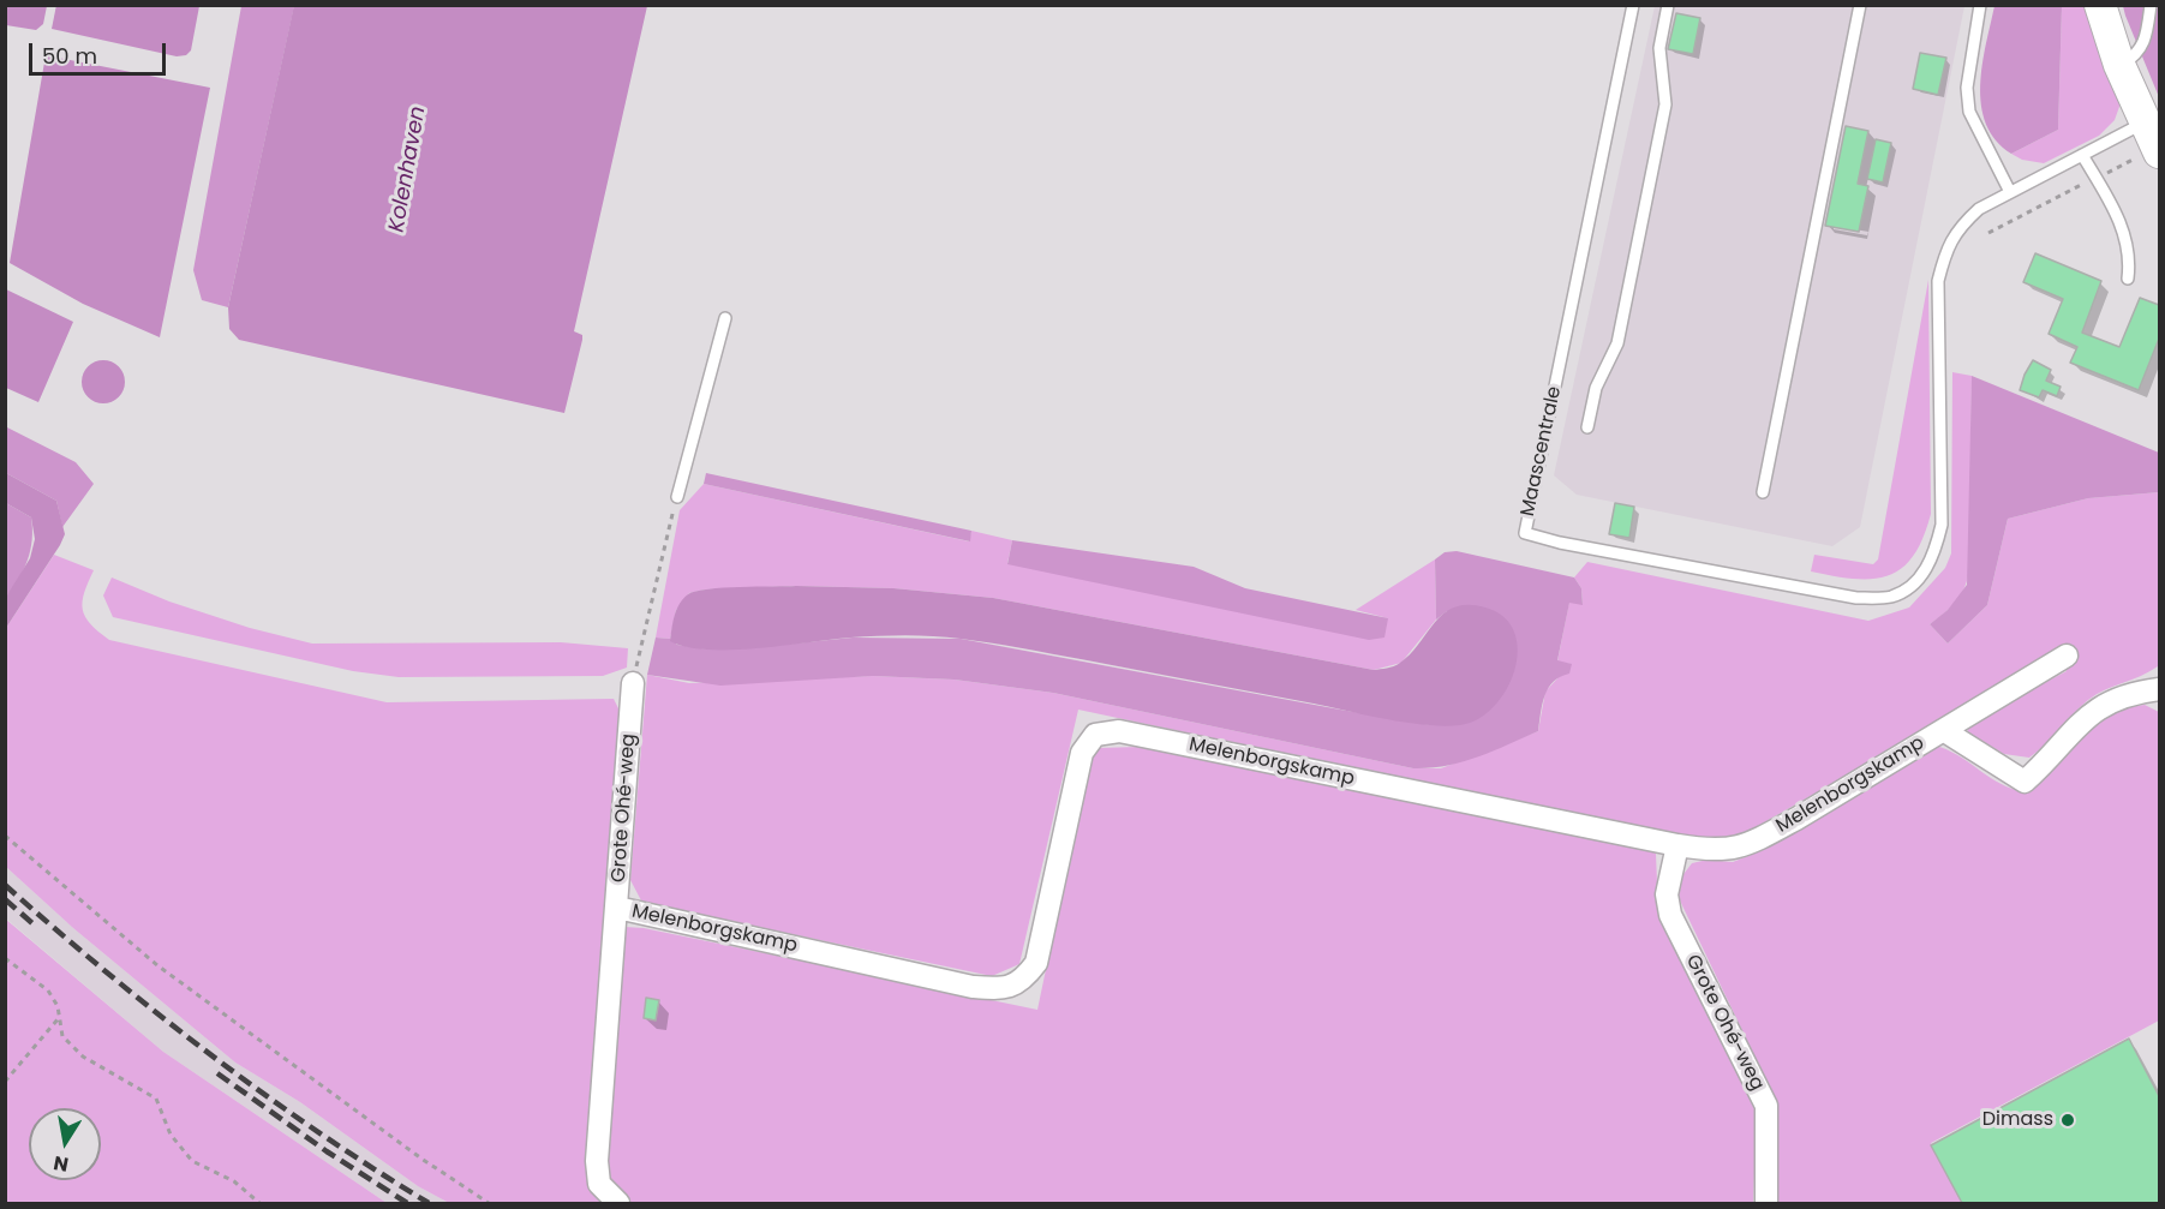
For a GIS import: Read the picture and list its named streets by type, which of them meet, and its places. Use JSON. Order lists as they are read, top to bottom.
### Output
{
  "streets": {
    "street": ["Melenborgskamp", "Grote Ohé-weg"],
    "lane": ["Maascentrale"]
  },
  "crossings": [
    ["Melenborgskamp", "Grote Ohé-weg"]
  ],
  "water": ["Kolenhaven"],
  "places": ["Dimass"],
  "scale_bar": "50 m",
  "north": "bottom"
}
